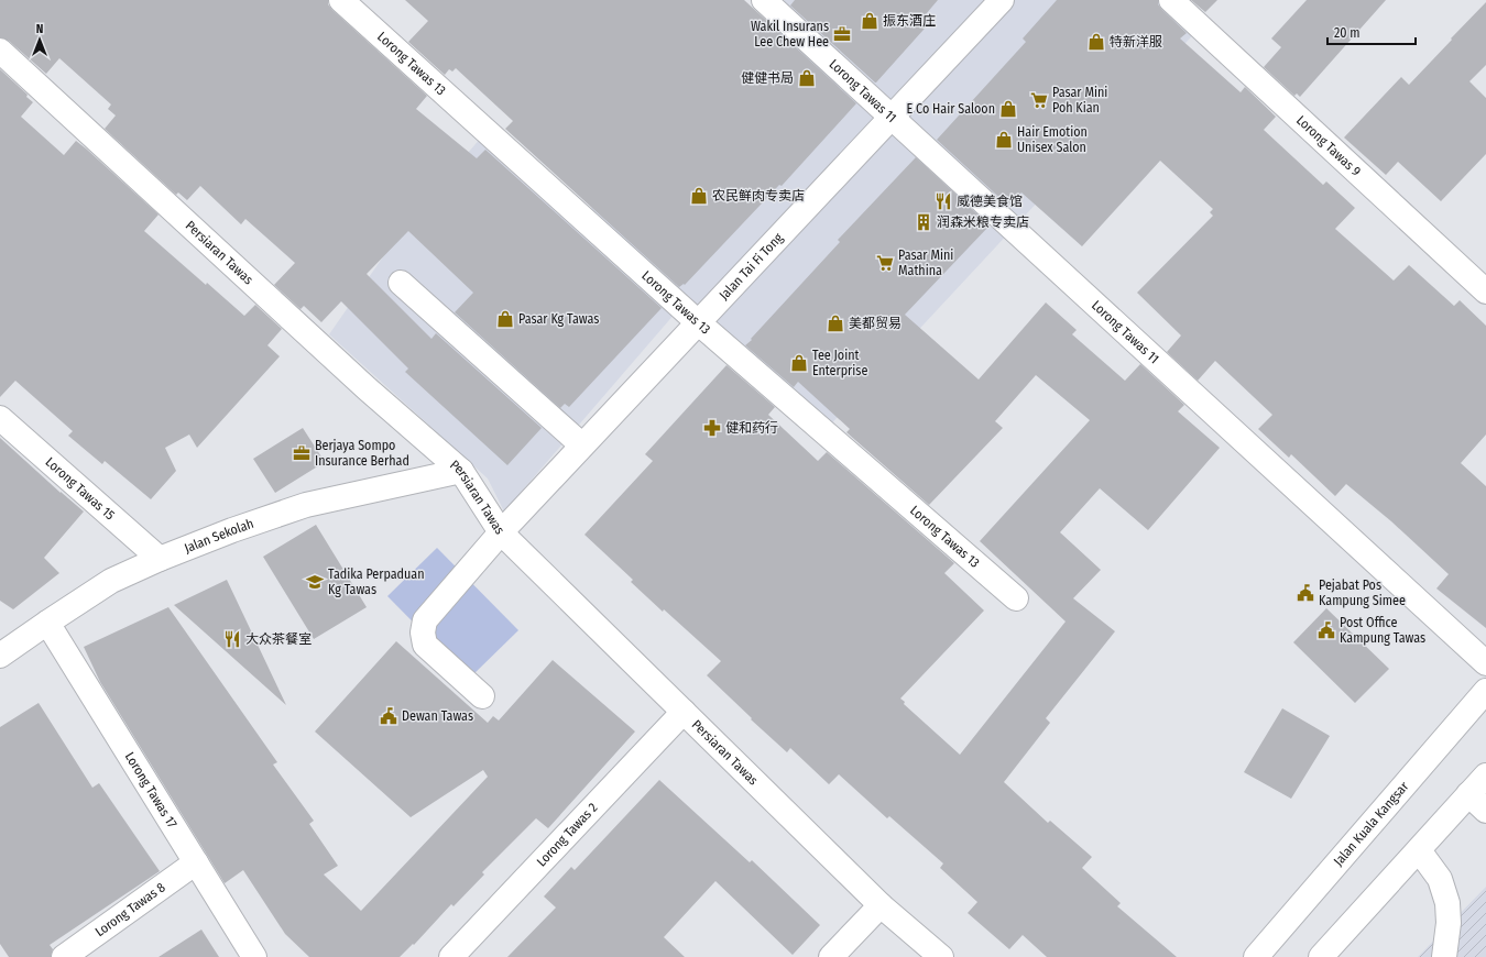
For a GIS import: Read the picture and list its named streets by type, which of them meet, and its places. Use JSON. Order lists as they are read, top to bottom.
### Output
{
  "streets": {
    "main road": [
      "Lorong Tawas 13",
      "Lorong Tawas 11",
      "Lorong Tawas 9",
      "Persiaran Tawas",
      "Jalan Tai Fi Tong",
      "Lorong Tawas 15",
      "Jalan Sekolah",
      "Lorong Tawas 17",
      "Jalan Kuala Kangsar",
      "Lorong Tawas 2",
      "Lorong Tawas 8"
    ]
  },
  "crossings": [
    ["Lorong Tawas 13", "Jalan Tai Fi Tong"],
    ["Lorong Tawas 11", "Jalan Tai Fi Tong"],
    ["Persiaran Tawas", "Jalan Tai Fi Tong"],
    ["Persiaran Tawas", "Jalan Sekolah"],
    ["Persiaran Tawas", "Lorong Tawas 2"],
    ["Lorong Tawas 15", "Jalan Sekolah"],
    ["Jalan Sekolah", "Lorong Tawas 17"],
    ["Lorong Tawas 17", "Lorong Tawas 8"]
  ],
  "places": {
    "shop": [
      "振东酒庄",
      "特新洋服",
      "健健书局",
      "E Co Hair Saloon",
      "Hair Emotion Unisex Salon",
      "农民鲜肉专卖店",
      "Pasar Kg Tawas",
      "美都贸易",
      "Tee Joint Enterprise"
    ],
    "office": ["Wakil Insurans Lee Chew Hee", "Berjaya Sompo Insurance Berhad"],
    "supermarket": ["Pasar Mini Poh Kian", "Pasar Mini Mathina"],
    "restaurant": ["威德美食馆", "大众茶餐室"],
    "building": ["润森米粮专卖店"],
    "pharmacy": ["健和药行"],
    "school or university": ["Tadika Perpaduan Kg Tawas"],
    "public building": ["Pejabat Pos Kampung Simee", "Post Office Kampung Tawas", "Dewan Tawas"]
  },
  "scale_bar": "20 m",
  "north": "top"
}
